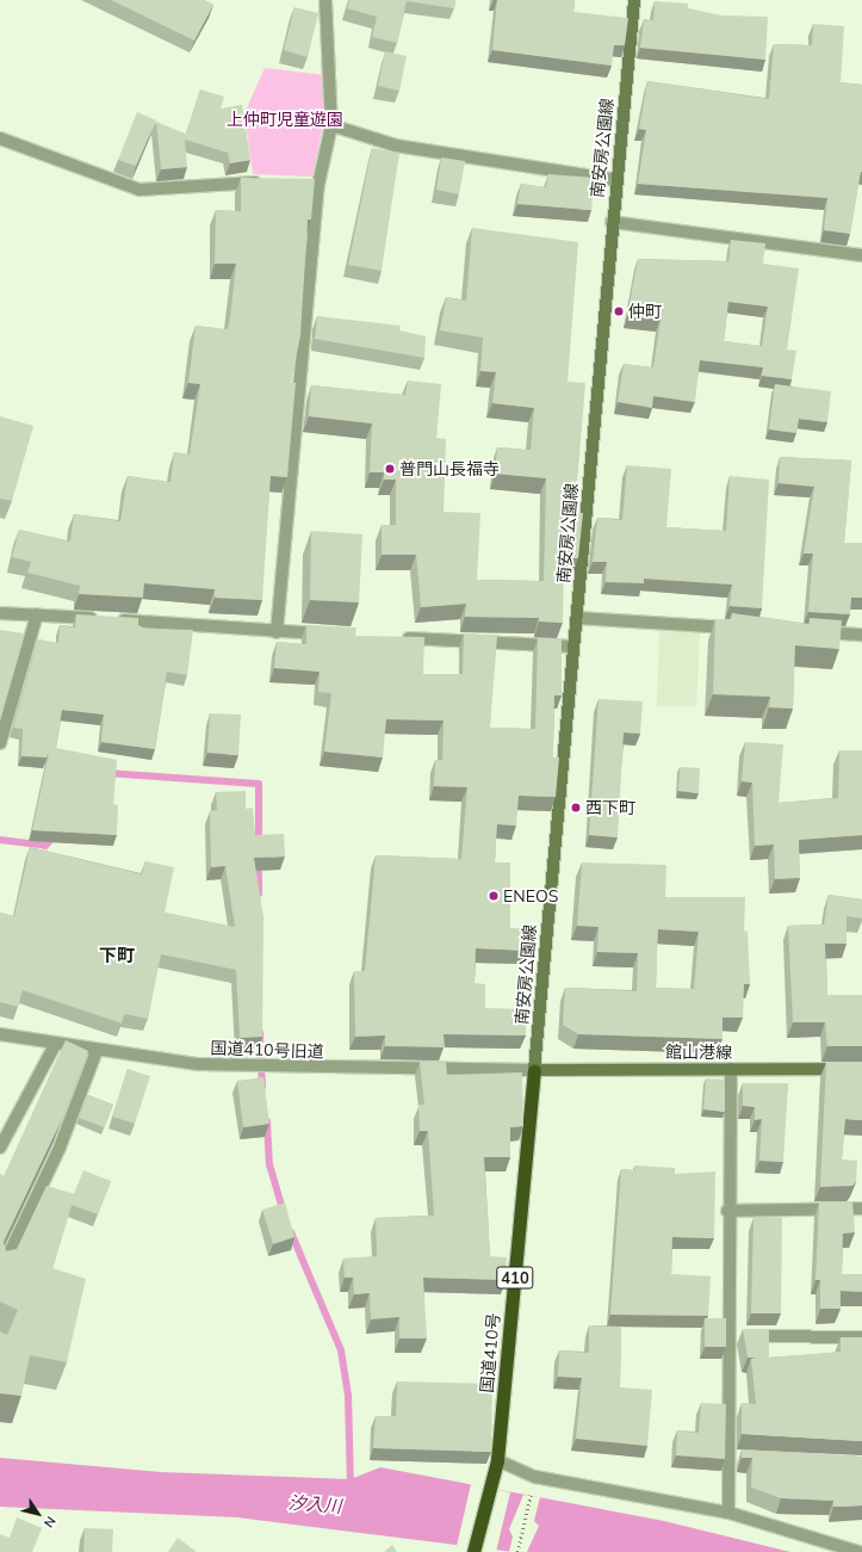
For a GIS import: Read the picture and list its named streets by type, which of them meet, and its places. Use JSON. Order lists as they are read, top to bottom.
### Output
{
  "streets": {
    "highway": ["410", "国道410号"],
    "main road": ["南安房公園線", "館山港線"],
    "street": ["国道410号旧道"]
  },
  "crossings": [
    ["南安房公園線", "国道410号旧道"],
    ["南安房公園線", "館山港線"],
    ["南安房公園線", "国道410号"],
    ["国道410号旧道", "館山港線"],
    ["国道410号旧道", "国道410号"],
    ["館山港線", "国道410号"]
  ],
  "districts": ["下町"],
  "water": ["汐入川"],
  "parks": ["上仲町児童遊園"],
  "places": [
    "仲町",
    "普門山長福寺",
    "西下町",
    "ENEOS"
  ],
  "north": "bottom right"
}
